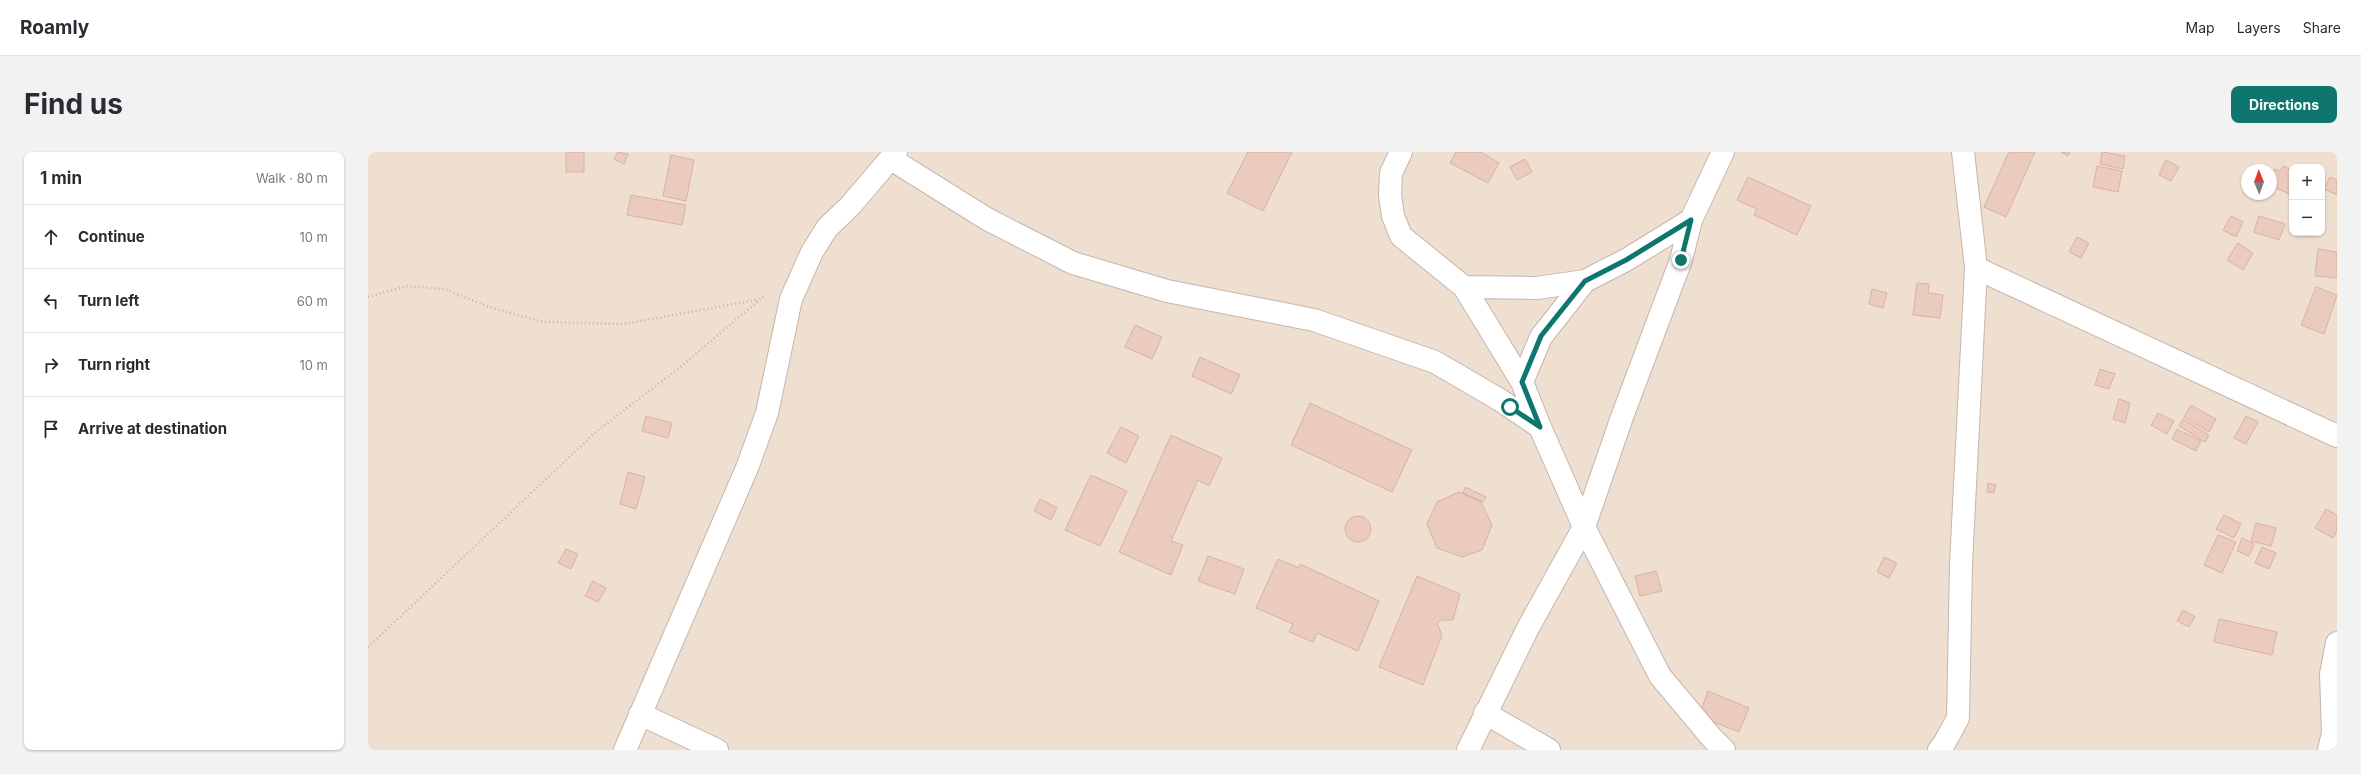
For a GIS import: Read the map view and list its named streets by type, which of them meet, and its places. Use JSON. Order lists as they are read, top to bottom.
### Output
{
  "north": "top",
  "page": {
    "header": "Roamly",
    "nav": ["Map", "Layers", "Share"],
    "buttons": "Directions",
    "title": "Find us",
    "heading": ["1 min", "Walk · 80 m"],
    "map_buttons": ["+", "−"],
    "list": [
      ["Continue", "10 m"],
      ["Turn left", "60 m"],
      ["Turn right", "10 m"],
      "Arrive at destination"
    ]
  }
}
